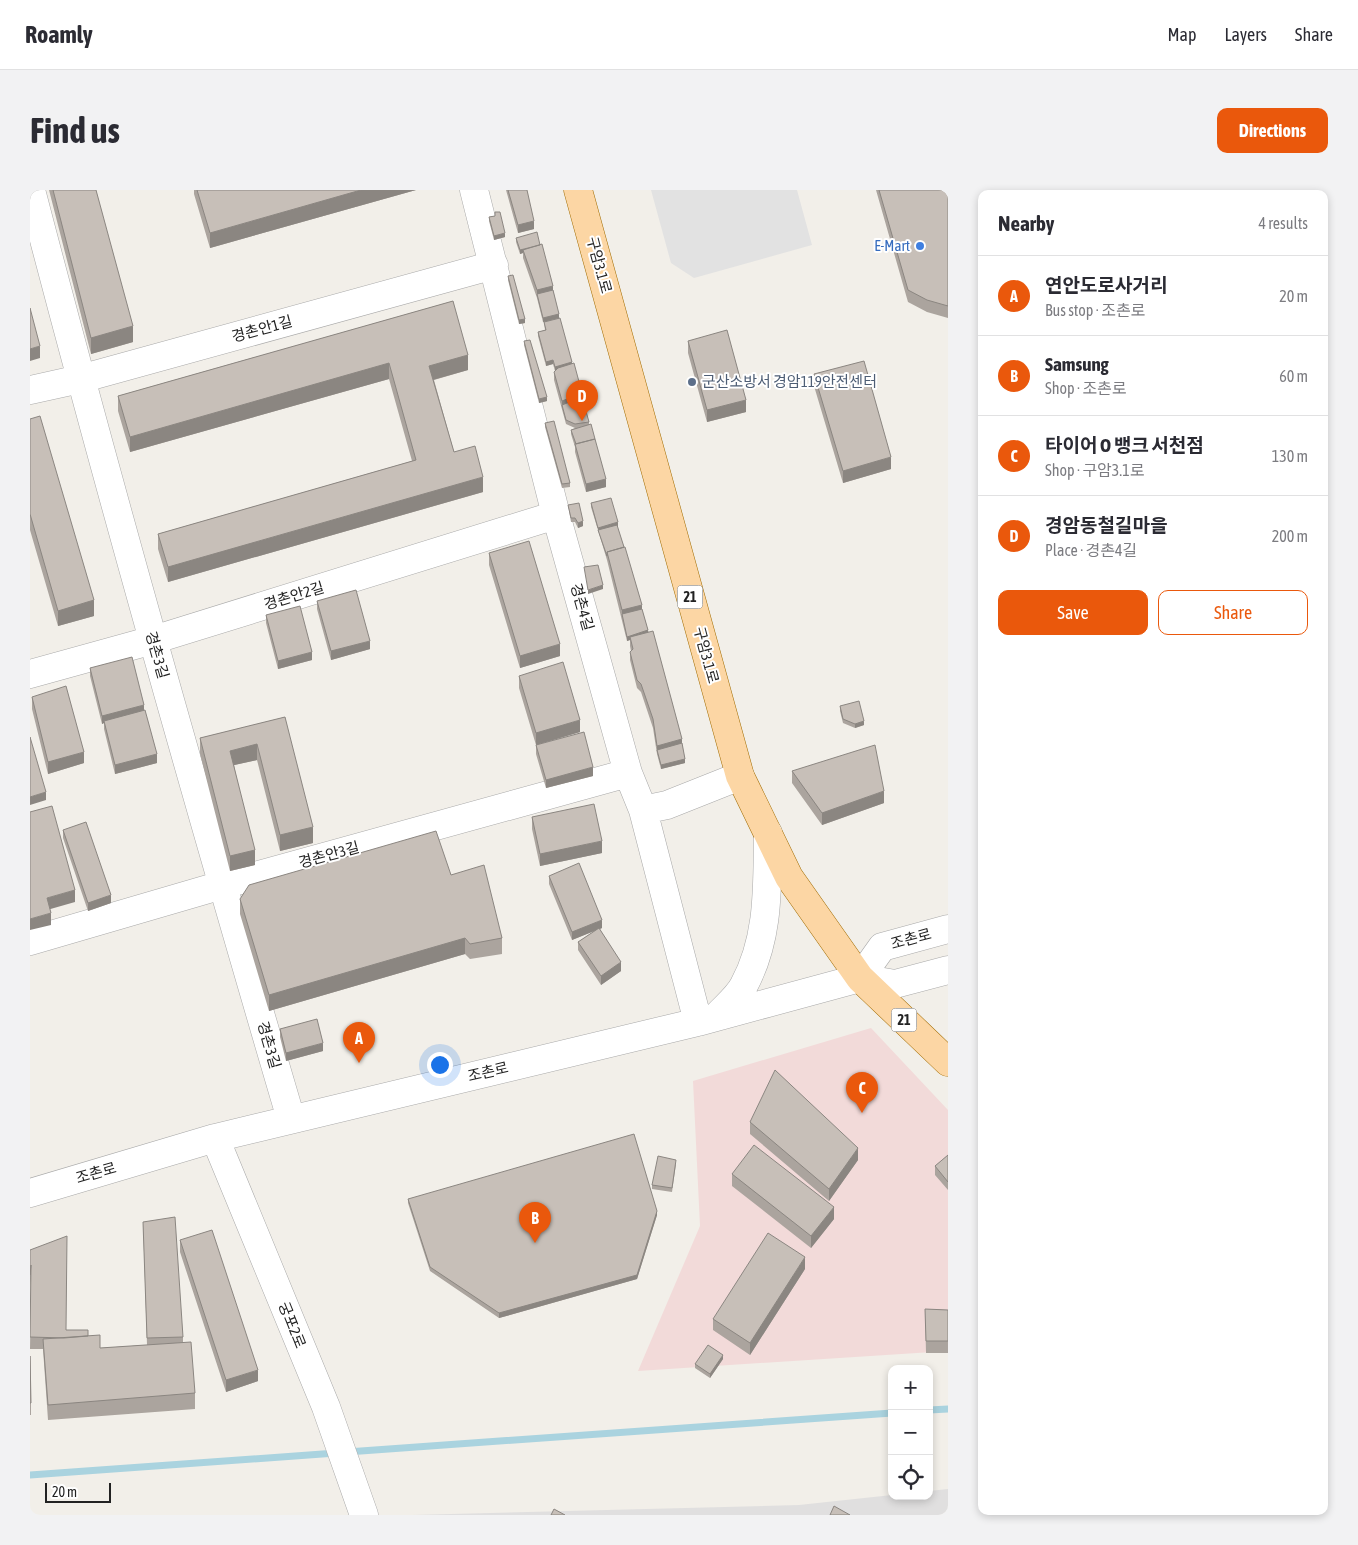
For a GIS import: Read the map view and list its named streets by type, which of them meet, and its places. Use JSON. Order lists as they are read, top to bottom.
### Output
{
  "streets": {
    "main road": ["구암3.1로", "21"],
    "street": [
      "경촌안1길",
      "경촌안2길",
      "경촌4길",
      "경촌3길",
      "경촌안3길",
      "조촌로",
      "궁포2로"
    ]
  },
  "crossings": [
    ["구암3.1로", "조촌로"],
    ["경촌안1길", "경촌4길"],
    ["경촌안1길", "경촌3길"],
    ["경촌안2길", "경촌4길"],
    ["경촌안2길", "경촌3길"],
    ["경촌4길", "경촌안3길"],
    ["경촌4길", "조촌로"],
    ["경촌3길", "경촌안3길"],
    ["경촌3길", "조촌로"],
    ["조촌로", "궁포2로"]
  ],
  "places": ["E-Mart", "군산소방서 경암119안전센터"],
  "scale_bar": "20 m",
  "page": {
    "header": "Roamly",
    "nav": ["Map", "Layers", "Share"],
    "buttons": [
      "Directions",
      ["Save", "Share"]
    ],
    "title": "Find us",
    "heading": ["Nearby", "4 results"],
    "list": [
      {
        "mark": "A",
        "name": "연안도로사거리",
        "note": "Bus stop · 조촌로",
        "value": "20 m"
      },
      {
        "mark": "B",
        "name": "Samsung",
        "note": "Shop · 조촌로",
        "value": "60 m"
      },
      {
        "mark": "C",
        "name": "타이어 O 뱅크 서천점",
        "note": "Shop · 구암3.1로",
        "value": "130 m"
      },
      {
        "mark": "D",
        "name": "경암동철길마을",
        "note": "Place · 경촌4길",
        "value": "200 m"
      }
    ],
    "pins": [
      "D",
      "A",
      "C",
      "B"
    ],
    "map_buttons": ["+", "−"],
    "scale": "20 m"
  }
}
